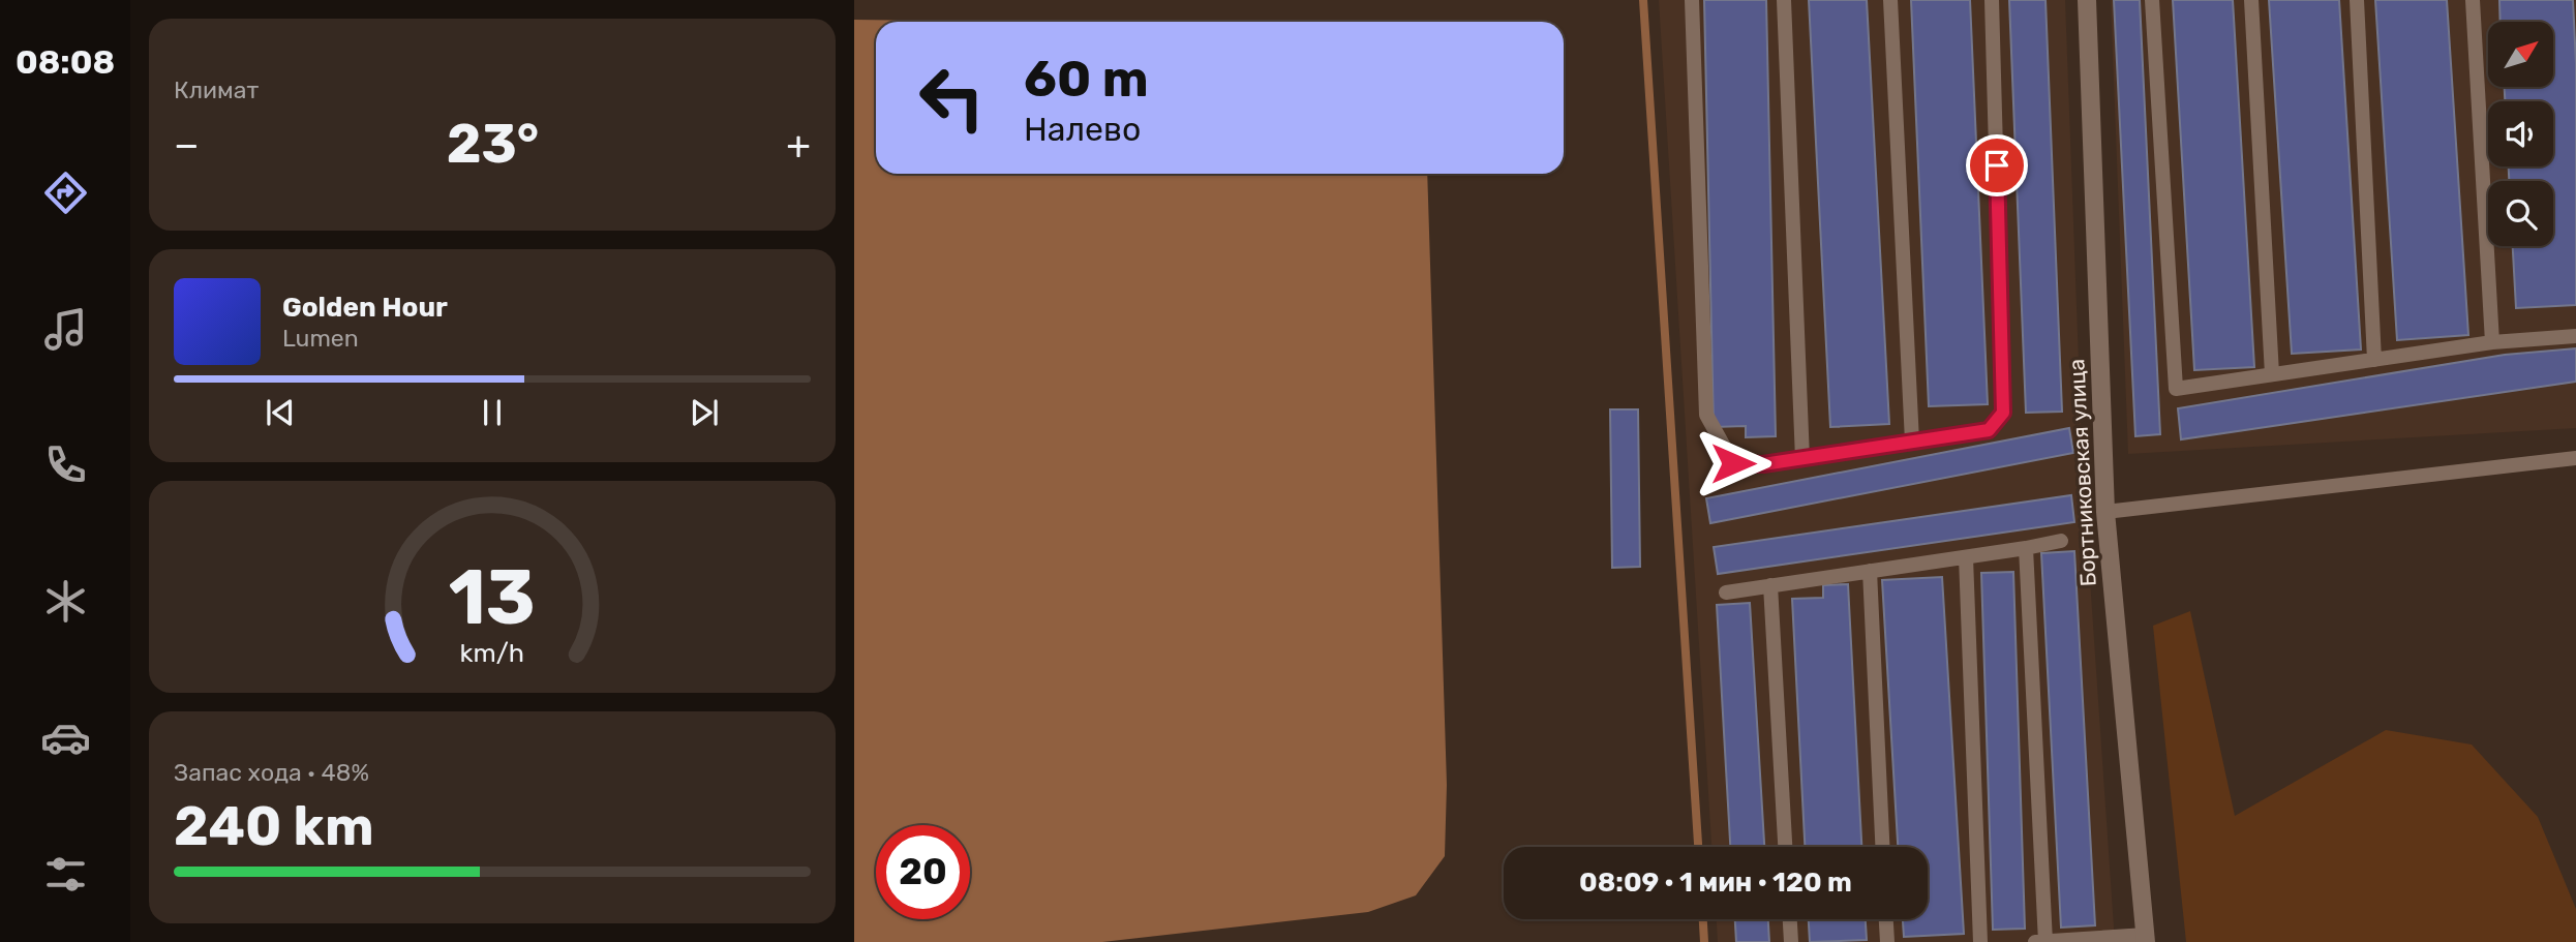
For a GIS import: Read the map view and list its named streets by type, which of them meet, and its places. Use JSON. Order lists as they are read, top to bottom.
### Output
{
  "streets": {
    "street": ["Бортниковская улица"]
  },
  "north": "top right",
  "page": {
    "tabs": "08:08",
    "tile": [
      "Климат",
      ["Запас хода · 48%", "240 km"]
    ],
    "turn": ["60 m", "Налево"],
    "heat": ["−", "23°", "+"],
    "song": ["Golden Hour", "Lumen"],
    "limit": "20",
    "trip": "08:09 · 1 мин · 120 m",
    "gauge": ["13", "km/h"]
  }
}
